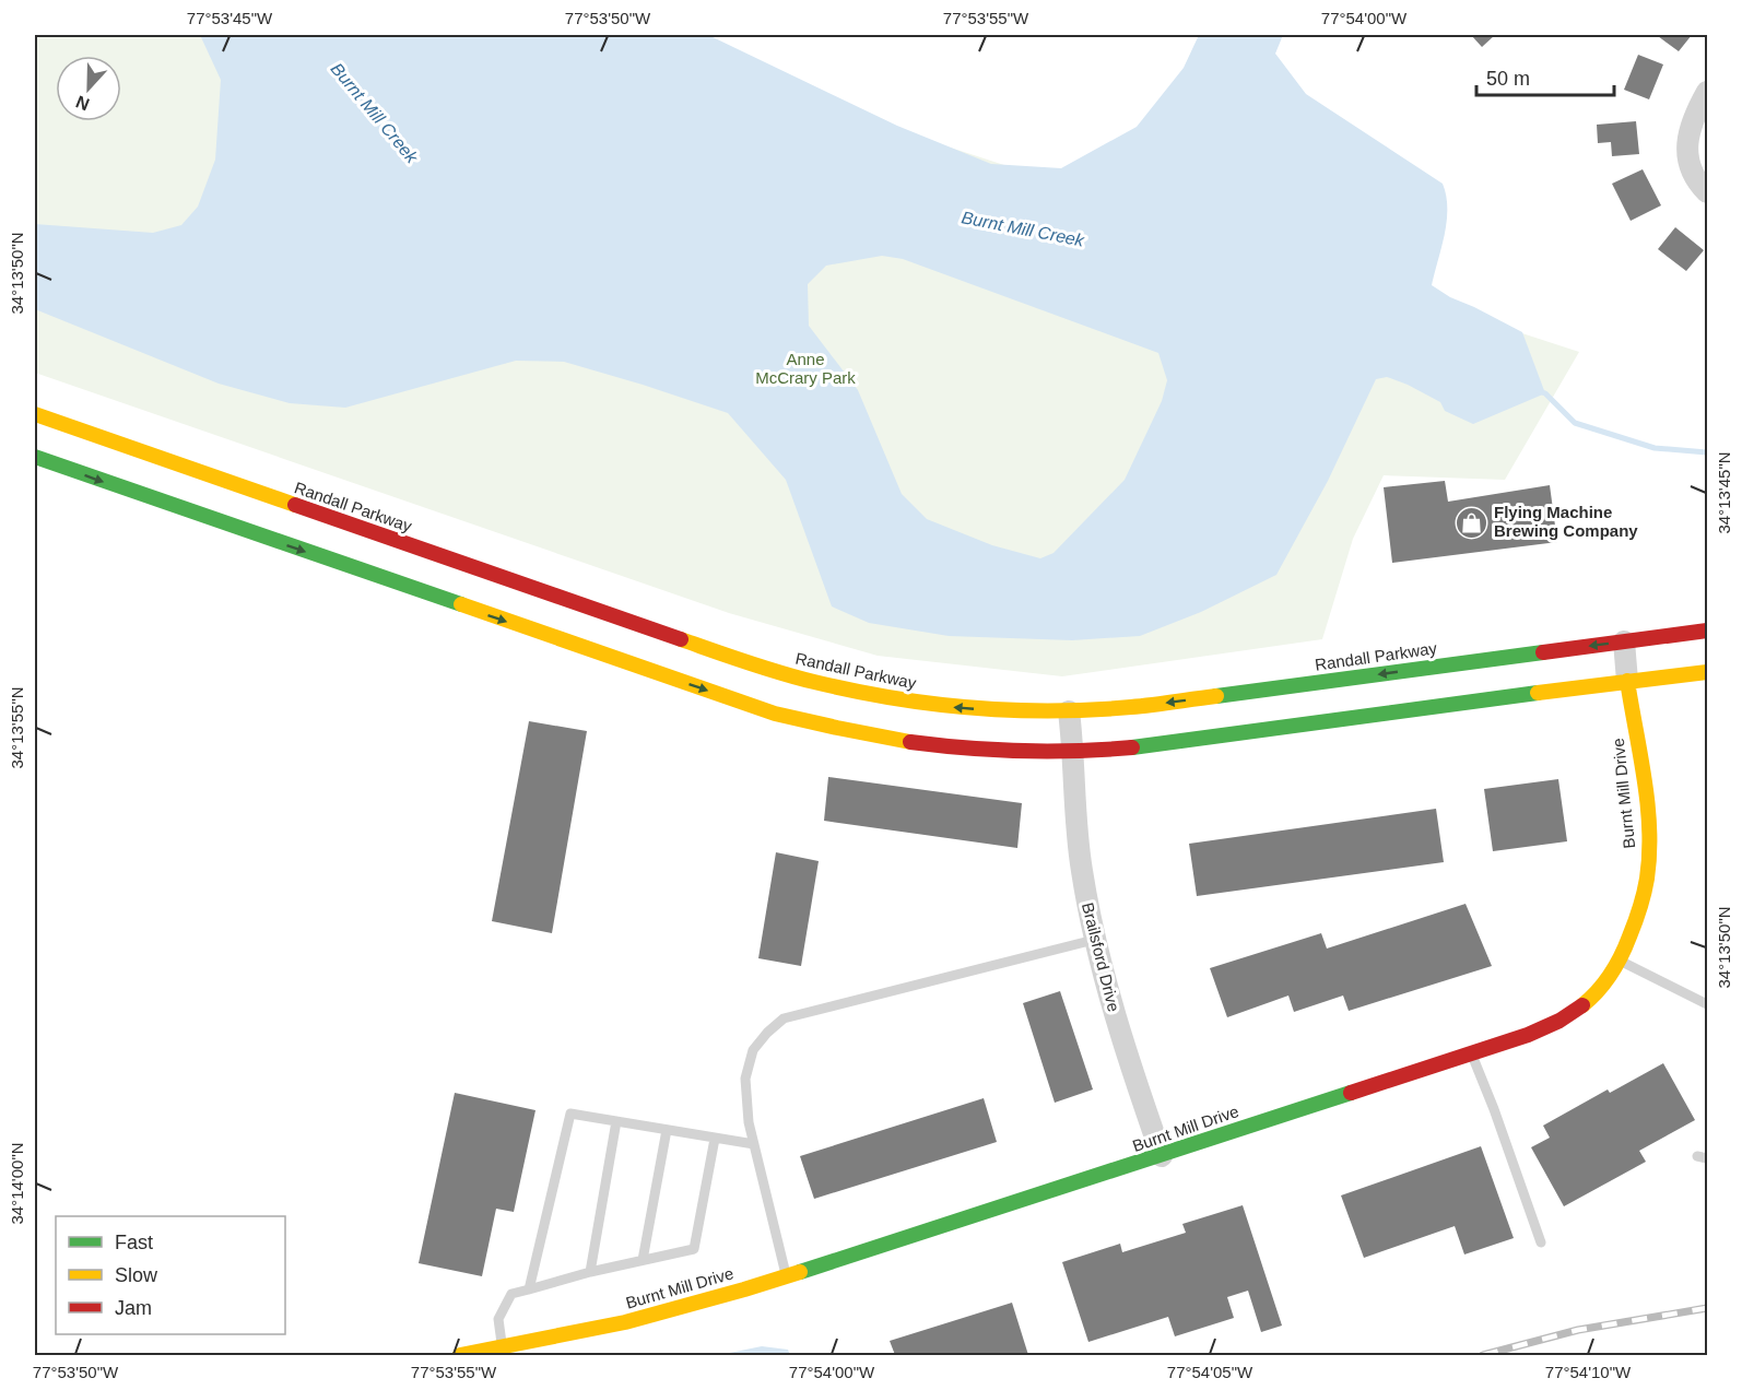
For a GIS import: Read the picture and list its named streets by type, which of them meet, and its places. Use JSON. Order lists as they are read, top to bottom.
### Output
{
  "streets": {
    "main road": ["Randall Parkway", "Burnt Mill Drive"],
    "street": ["Brailsford Drive"]
  },
  "crossings": [
    ["Randall Parkway", "Brailsford Drive"],
    ["Burnt Mill Drive", "Brailsford Drive"]
  ],
  "water": ["Burnt Mill Creek"],
  "parks": ["Anne McCrary Park"],
  "places": {
    "shop": ["Flying Machine Brewing Company"]
  },
  "legend": ["Fast", "Slow", "Jam"],
  "scale_bar": "50 m",
  "north": "bottom",
  "coordinates": [
    "77°53'45\"W",
    "77°53'50\"W",
    "77°53'55\"W",
    "77°54'00\"W",
    "34°13'50\"N",
    "34°13'45\"N",
    "34°13'55\"N",
    "34°14'00\"N",
    "77°54'05\"W",
    "77°54'10\"W"
  ]
}
